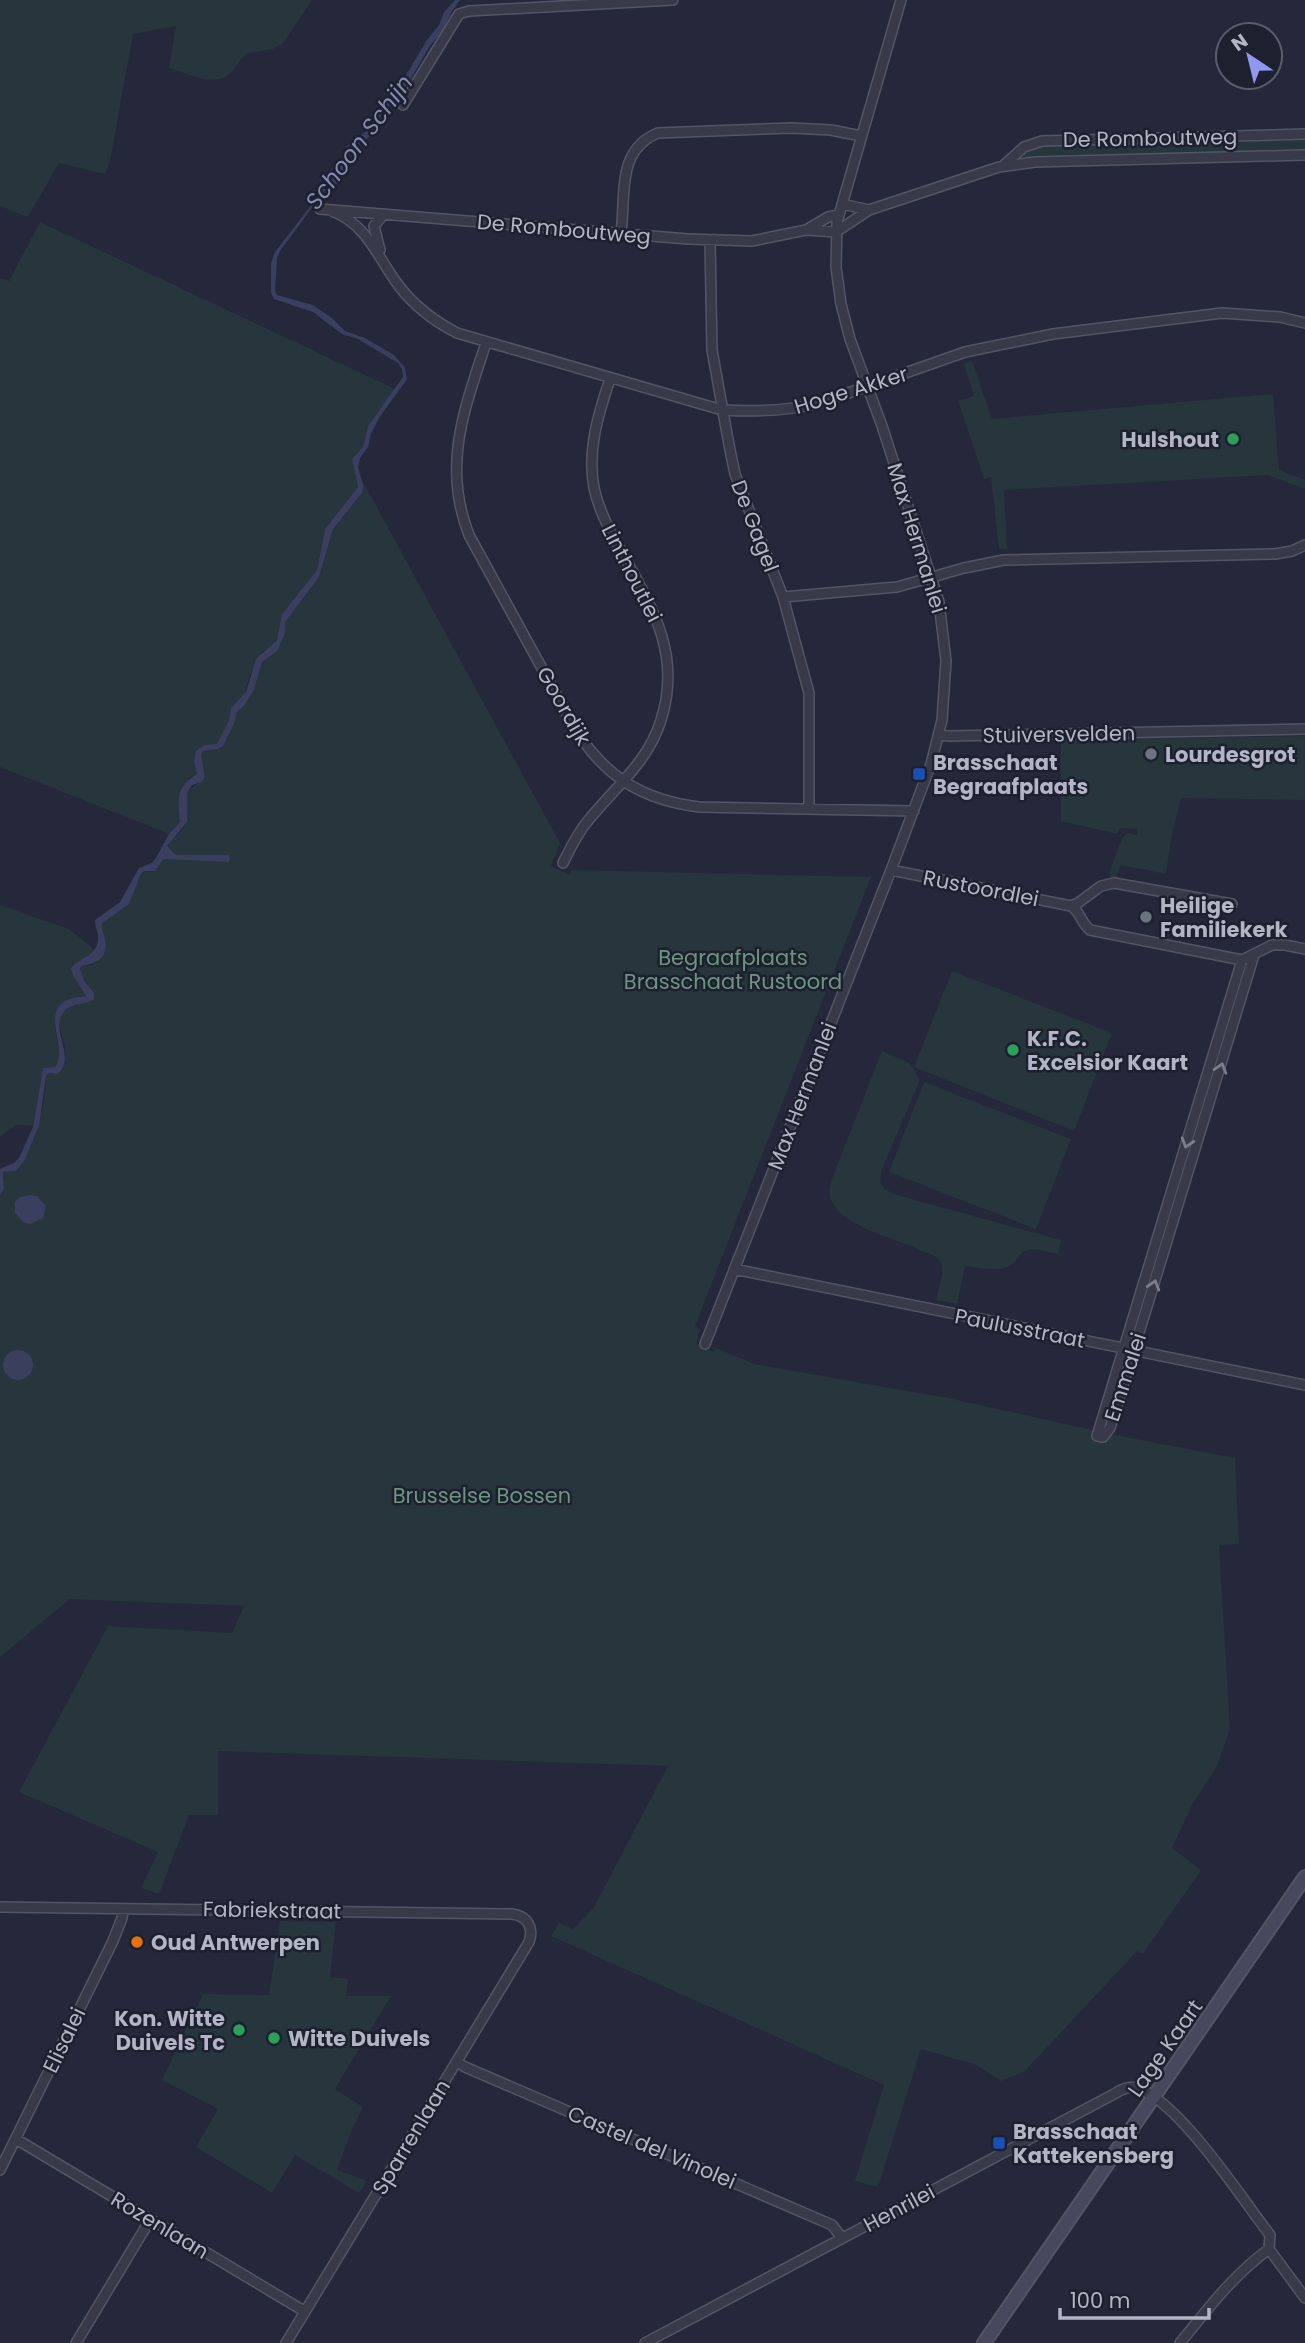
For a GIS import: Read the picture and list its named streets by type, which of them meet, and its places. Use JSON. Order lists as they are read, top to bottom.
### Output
{
  "streets": {
    "street": [
      "De Romboutweg",
      "Hoge Akker",
      "De Gagel",
      "Max Hermanlei",
      "Linthoutlei",
      "Goordijk",
      "Stuiversvelden",
      "Rustoordlei",
      "Paulusstraat",
      "Emmalei",
      "Fabriekstraat",
      "Elisalei",
      "Lage Kaart",
      "Sparrenlaan",
      "Castel del Vinolei",
      "Henrilei",
      "Rozenlaan"
    ]
  },
  "crossings": [
    ["De Romboutweg", "Hoge Akker"],
    ["De Romboutweg", "De Gagel"],
    ["De Romboutweg", "Max Hermanlei"],
    ["Hoge Akker", "De Gagel"],
    ["Hoge Akker", "Max Hermanlei"],
    ["Hoge Akker", "Linthoutlei"],
    ["Hoge Akker", "Goordijk"],
    ["De Gagel", "Goordijk"],
    ["Max Hermanlei", "Goordijk"],
    ["Max Hermanlei", "Stuiversvelden"],
    ["Max Hermanlei", "Rustoordlei"],
    ["Max Hermanlei", "Paulusstraat"],
    ["Linthoutlei", "Goordijk"],
    ["Paulusstraat", "Emmalei"],
    ["Fabriekstraat", "Elisalei"],
    ["Fabriekstraat", "Sparrenlaan"],
    ["Elisalei", "Rozenlaan"],
    ["Lage Kaart", "Henrilei"],
    ["Sparrenlaan", "Castel del Vinolei"],
    ["Sparrenlaan", "Rozenlaan"],
    ["Castel del Vinolei", "Henrilei"]
  ],
  "water": ["Schoon Schijn"],
  "parks": ["Begraafplaats Brasschaat Rustoord", "Brusselse Bossen"],
  "places": {
    "other": [
      "Hulshout",
      "Lourdesgrot",
      "Heilige Familiekerk",
      "K.F.C. Excelsior Kaart",
      "Oud Antwerpen",
      "Kon. Witte Duivels Tc",
      "Witte Duivels"
    ],
    "transit": ["Brasschaat Begraafplaats", "Brasschaat Kattekensberg"]
  },
  "scale_bar": "100 m",
  "north": "top left"
}
